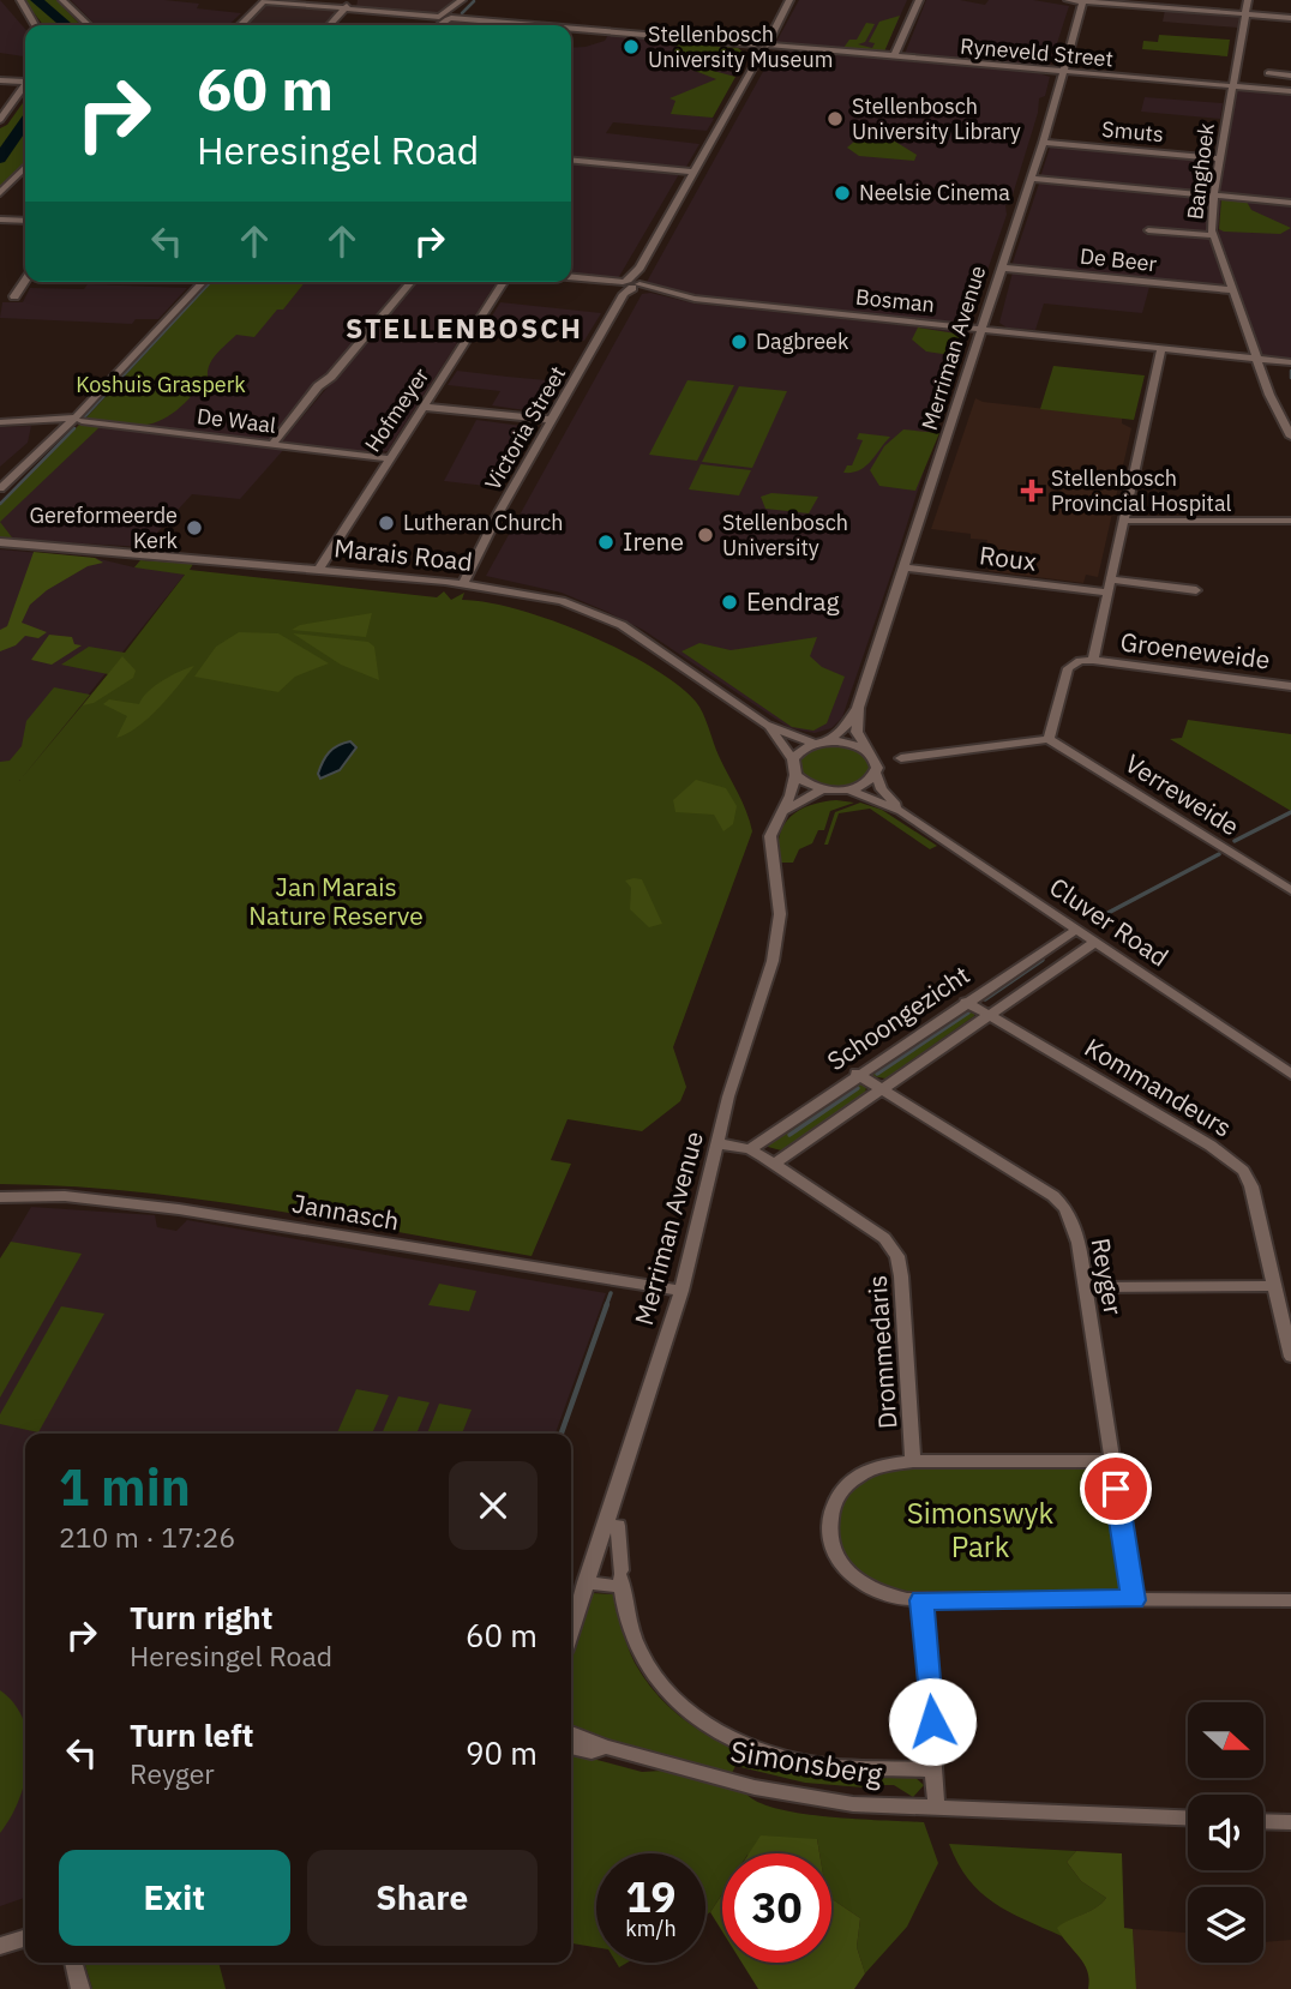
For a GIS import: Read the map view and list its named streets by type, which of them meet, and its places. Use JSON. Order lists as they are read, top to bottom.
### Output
{
  "streets": {
    "street": [
      "Ryneveld Street",
      "Smuts",
      "Banghoek",
      "De Beer",
      "Bosman",
      "Merriman Avenue",
      "Hofmeyer",
      "De Waal",
      "Victoria Street",
      "Marais Road",
      "Roux",
      "Groeneweide",
      "Verreweide",
      "Cluver Road",
      "Schoongezicht",
      "Kommandeurs",
      "Jannasch",
      "Reyger",
      "Drommedaris",
      "Simonsberg"
    ]
  },
  "crossings": [
    ["Ryneveld Street", "Banghoek"],
    ["Ryneveld Street", "Merriman Avenue"],
    ["Ryneveld Street", "Victoria Street"],
    ["Smuts", "Banghoek"],
    ["Smuts", "Merriman Avenue"],
    ["Banghoek", "De Beer"],
    ["Banghoek", "Bosman"],
    ["De Beer", "Merriman Avenue"],
    ["Bosman", "Merriman Avenue"],
    ["Bosman", "Victoria Street"],
    ["Merriman Avenue", "Marais Road"],
    ["Merriman Avenue", "Roux"],
    ["Merriman Avenue", "Jannasch"],
    ["Merriman Avenue", "Drommedaris"],
    ["Merriman Avenue", "Simonsberg"],
    ["Hofmeyer", "De Waal"],
    ["Hofmeyer", "Marais Road"],
    ["Victoria Street", "Marais Road"],
    ["Marais Road", "Cluver Road"],
    ["Cluver Road", "Schoongezicht"],
    ["Schoongezicht", "Kommandeurs"],
    ["Schoongezicht", "Reyger"],
    ["Schoongezicht", "Drommedaris"]
  ],
  "districts": ["STELLENBOSCH"],
  "parks": ["Koshuis Grasperk", "Jan Marais Nature Reserve", "Simonswyk Park"],
  "places": {
    "other": [
      "Stellenbosch University Museum",
      "Stellenbosch University Library",
      "Neelsie Cinema",
      "Dagbreek",
      "Lutheran Church",
      "Gereformeerde Kerk",
      "Stellenbosch University",
      "Irene",
      "Eendrag"
    ],
    "health": ["Stellenbosch Provincial Hospital"]
  },
  "north": "right",
  "page": {
    "turn": ["60 m", "Heresingel Road"],
    "heading": ["1 min", "210 m · 17:26"],
    "list": [
      {
        "name": "Turn right",
        "note": "Heresingel Road",
        "value": "60 m"
      },
      {
        "name": "Turn left",
        "note": "Reyger",
        "value": "90 m"
      }
    ],
    "buttons": ["Exit", "Share"],
    "speed": "19 km/h",
    "limit": "30"
  }
}
